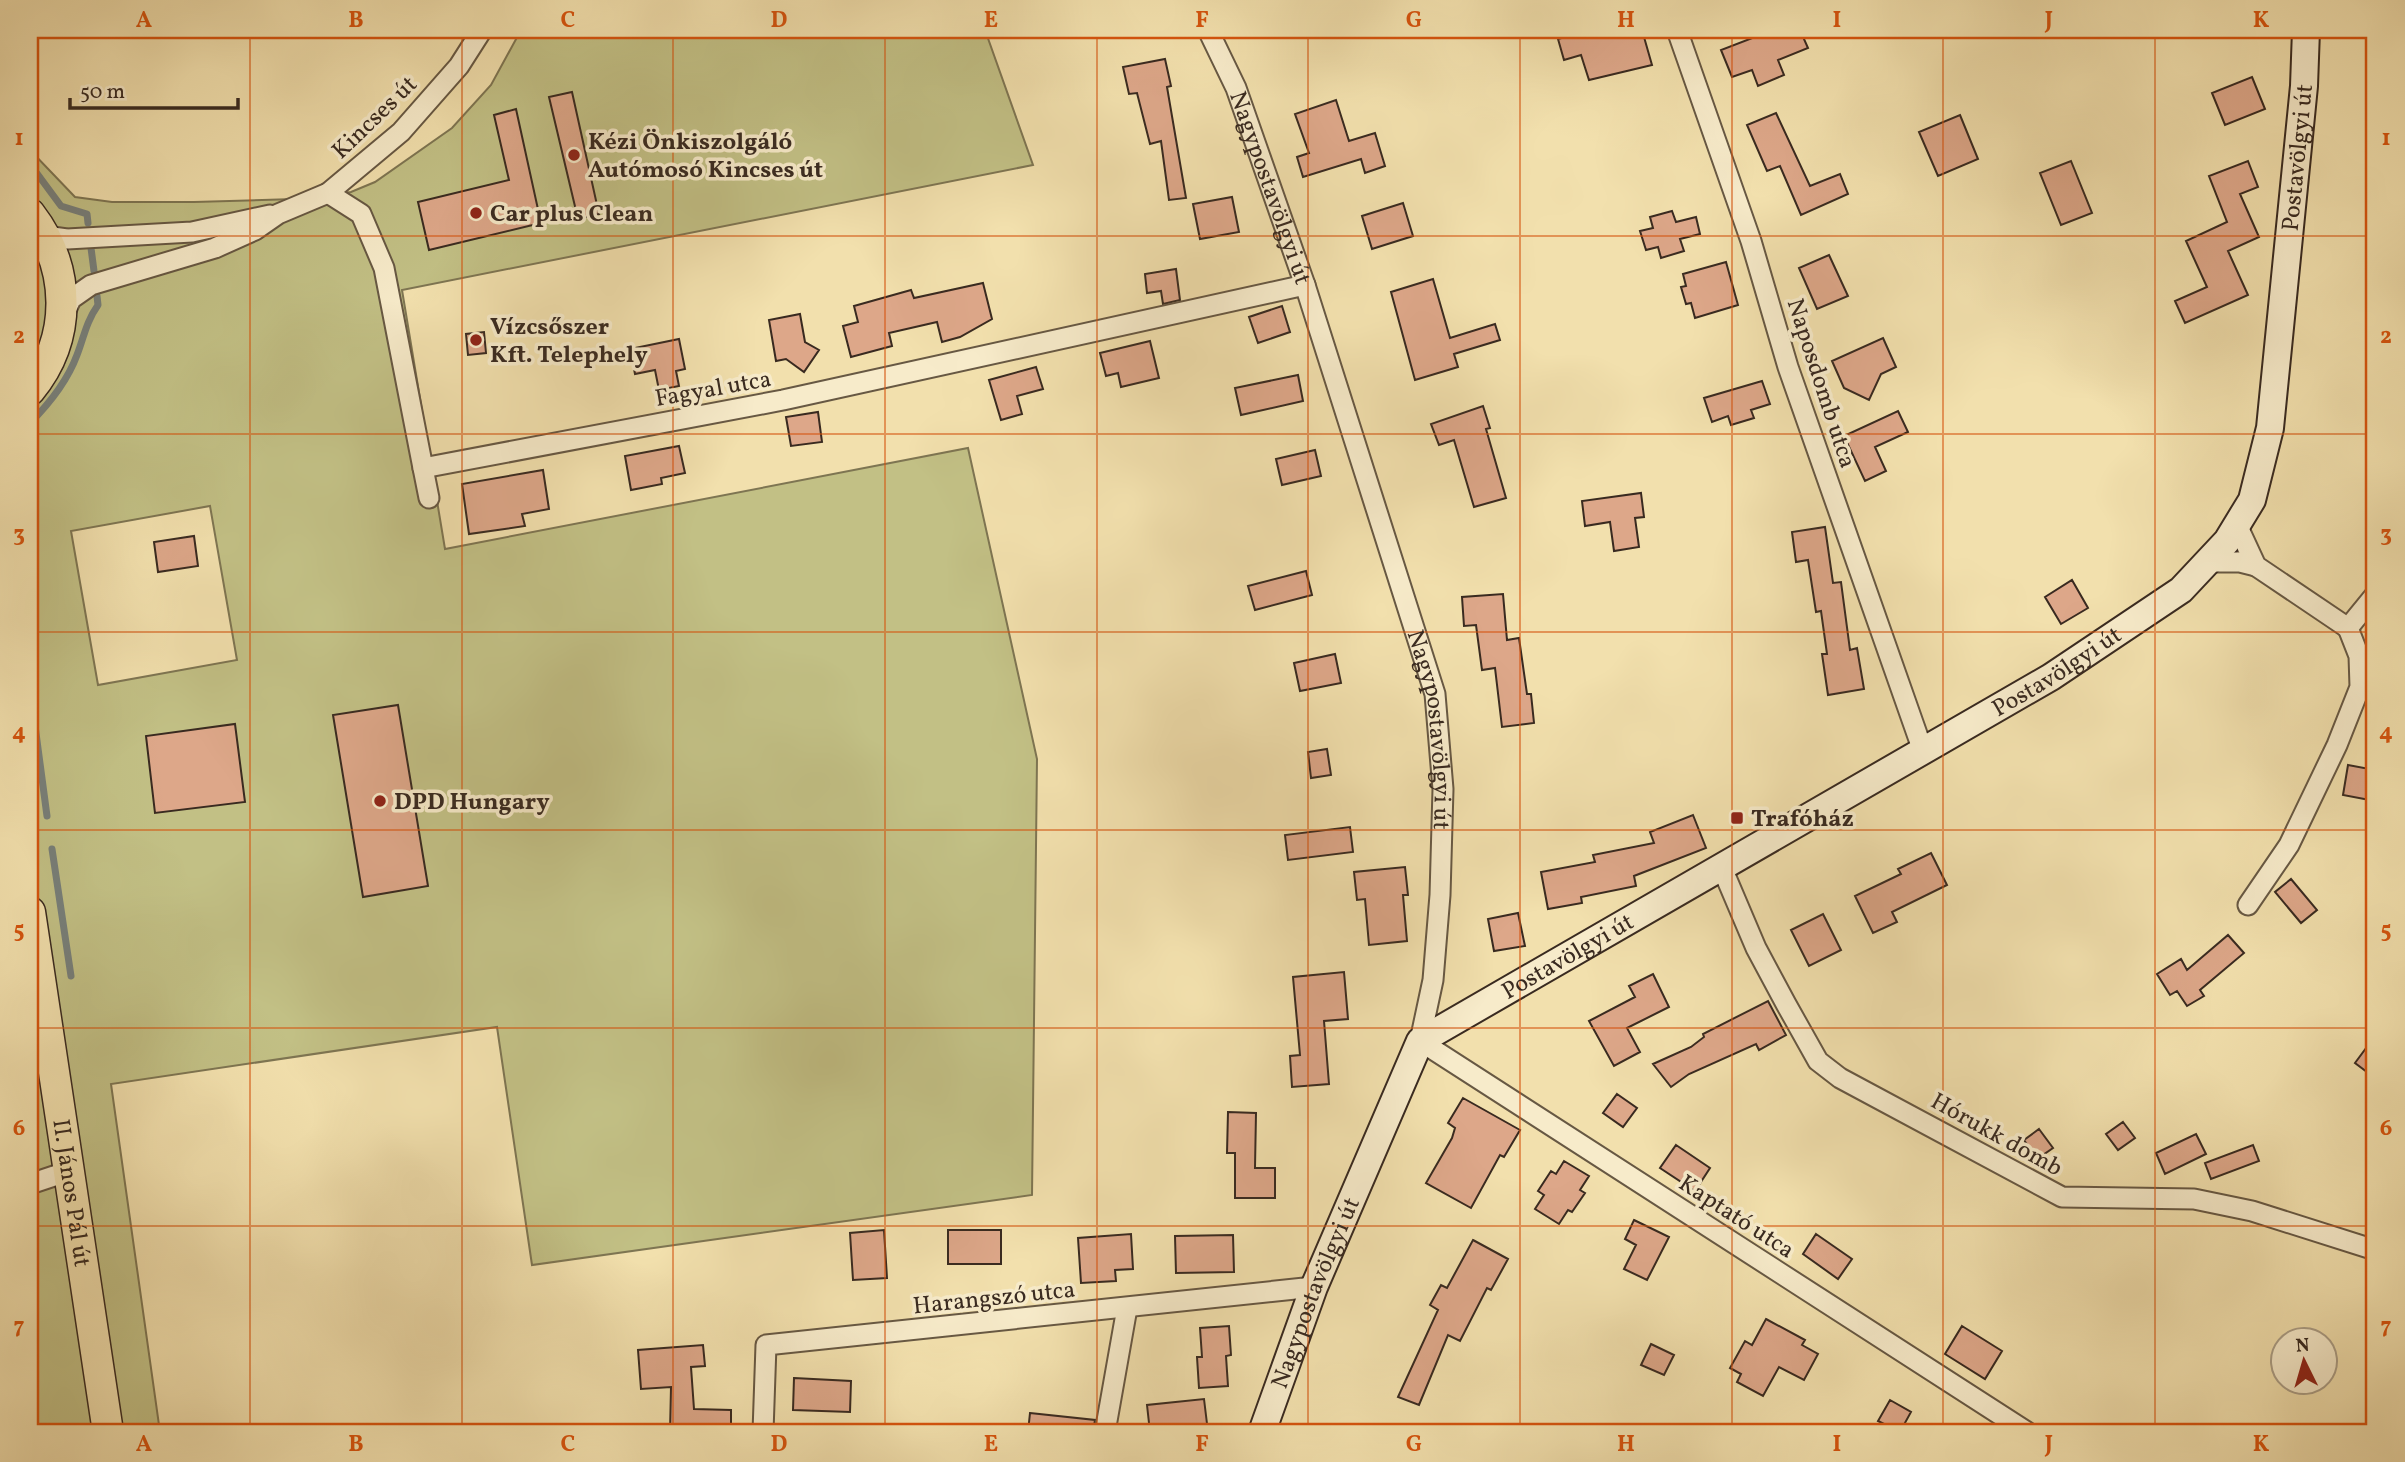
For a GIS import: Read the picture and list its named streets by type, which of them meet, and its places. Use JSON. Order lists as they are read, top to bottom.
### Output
{
  "streets": {
    "main road": ["II. János Pál út"],
    "street": [
      "Kincses út",
      "Postavölgyi út",
      "Nagypostavölgyi út",
      "Naposdomb utca",
      "Fagyal utca",
      "Hórukk domb",
      "Kaptató utca",
      "Harangszó utca"
    ]
  },
  "crossings": [
    ["Postavölgyi út", "Nagypostavölgyi út"],
    ["Postavölgyi út", "Naposdomb utca"],
    ["Postavölgyi út", "Hórukk domb"],
    ["Postavölgyi út", "Kaptató utca"],
    ["Nagypostavölgyi út", "Fagyal utca"],
    ["Nagypostavölgyi út", "Kaptató utca"],
    ["Nagypostavölgyi út", "Harangszó utca"]
  ],
  "places": {
    "other": [
      "Kézi Önkiszolgáló Autómosó Kincses út",
      "Car plus Clean",
      "Vízcsőszer Kft. Telephely",
      "DPD Hungary"
    ],
    "transit": ["Trafóház"]
  },
  "scale_bar": "50 m",
  "north": "top",
  "grid": {
    "columns": [
      "A",
      "B",
      "C",
      "D",
      "E",
      "F",
      "G",
      "H",
      "I",
      "J",
      "K"
    ],
    "rows": [
      "1",
      "2",
      "3",
      "4",
      "5",
      "6",
      "7"
    ]
  }
}
